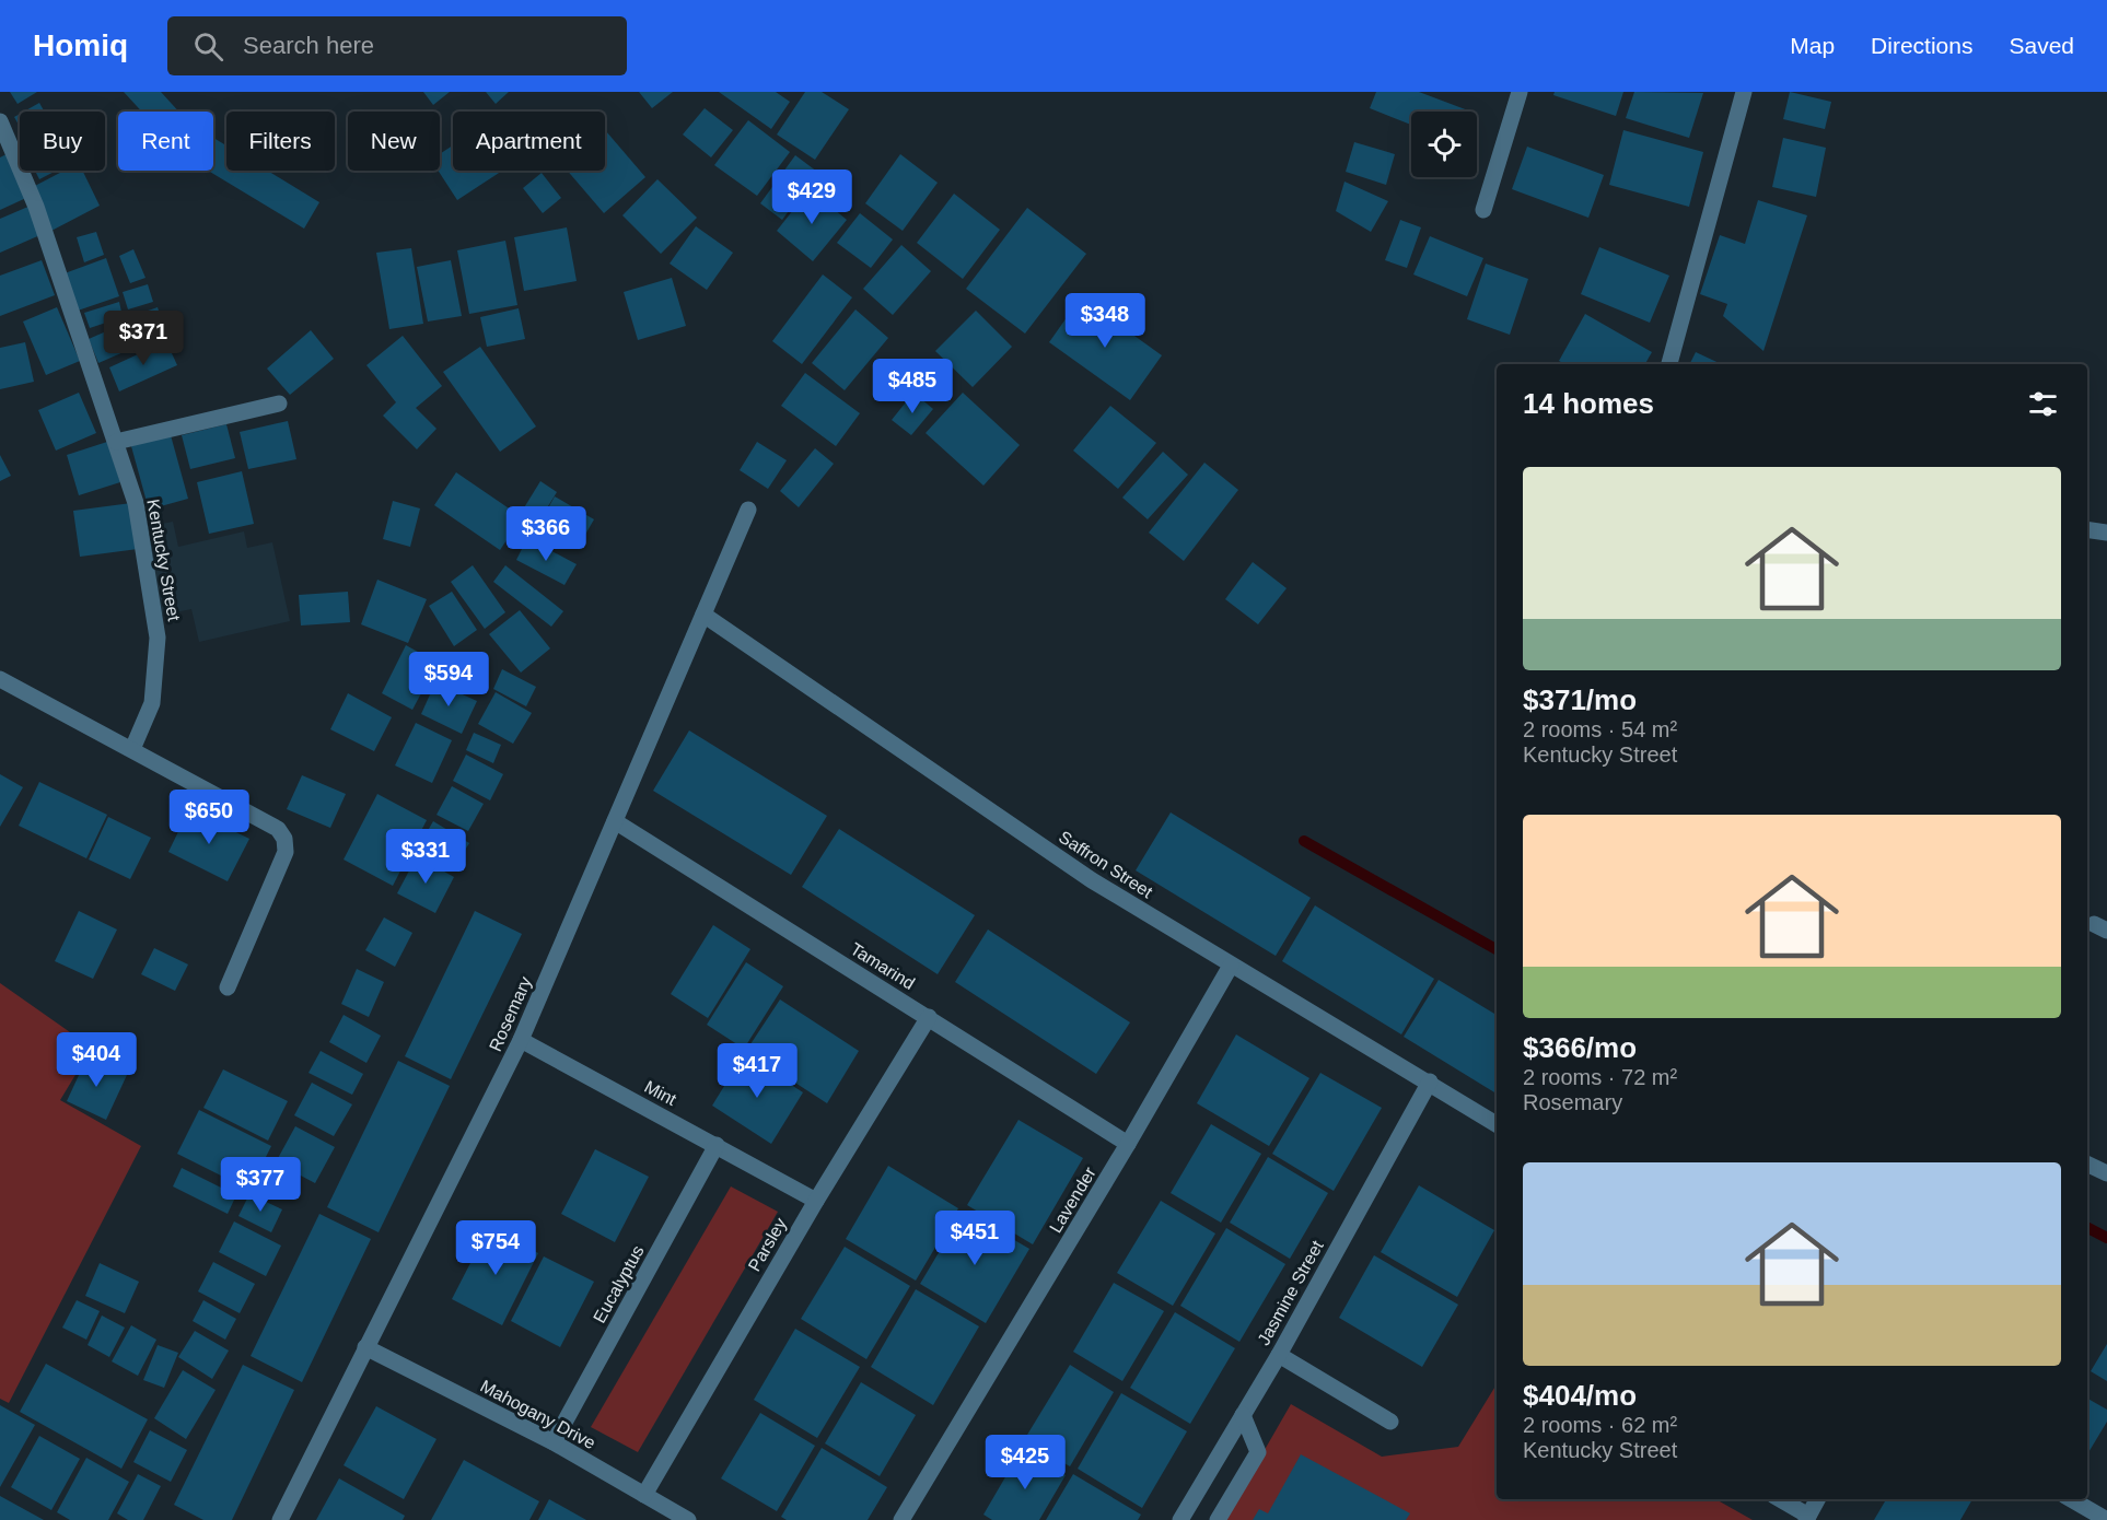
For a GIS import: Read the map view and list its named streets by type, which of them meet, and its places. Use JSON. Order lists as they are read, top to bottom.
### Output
{
  "streets": {
    "street": [
      "Kentucky Street",
      "Saffron Street",
      "Tamarind",
      "Rosemary",
      "Mint",
      "Lavender",
      "Parsley",
      "Eucalyptus",
      "Jasmine Street",
      "Mahogany Drive"
    ]
  },
  "crossings": [
    ["Saffron Street", "Rosemary"],
    ["Saffron Street", "Lavender"],
    ["Saffron Street", "Jasmine Street"],
    ["Tamarind", "Rosemary"],
    ["Tamarind", "Lavender"],
    ["Tamarind", "Parsley"],
    ["Rosemary", "Mint"],
    ["Rosemary", "Mahogany Drive"],
    ["Mint", "Parsley"],
    ["Mint", "Eucalyptus"],
    ["Parsley", "Mahogany Drive"],
    ["Eucalyptus", "Mahogany Drive"]
  ],
  "page": {
    "header": "Homiq",
    "search": "Search here",
    "nav": ["Map", "Directions", "Saved"],
    "chip": [
      "Buy",
      "Rent",
      "Filters",
      "New",
      "Apartment"
    ],
    "price": [
      "$429",
      "$348",
      "$371",
      "$485",
      "$366",
      "$594",
      "$650",
      "$331",
      "$404",
      "$417",
      "$377",
      "$451",
      "$754",
      "$425"
    ],
    "heading": "14 homes",
    "list": [
      {
        "name": "$371/mo",
        "note": "2 rooms · 54 m² · Kentucky Street"
      },
      {
        "name": "$366/mo",
        "note": "2 rooms · 72 m² · Rosemary"
      },
      {
        "name": "$404/mo",
        "note": "2 rooms · 62 m² · Kentucky Street"
      }
    ]
  }
}
